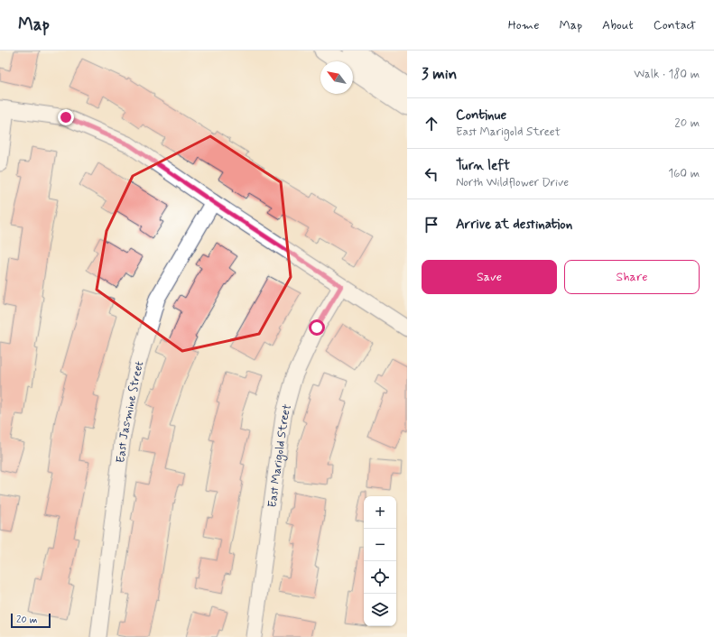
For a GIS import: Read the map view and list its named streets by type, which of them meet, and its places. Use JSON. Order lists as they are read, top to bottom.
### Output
{
  "streets": {
    "street": ["East Jasmine Street", "East Marigold Street"]
  },
  "scale_bar": "20 m",
  "north": "top left",
  "page": {
    "header": "Map",
    "nav": [
      "Home",
      "Map",
      "About",
      "Contact"
    ],
    "heading": ["3 min", "Walk · 180 m"],
    "list": [
      ["Continue", "East Marigold Street", "20 m"],
      ["Turn left", "North Wildflower Drive", "160 m"],
      "Arrive at destination"
    ],
    "buttons": ["Save", "Share"],
    "map_buttons": ["+", "−"],
    "scale": "20 m"
  }
}
